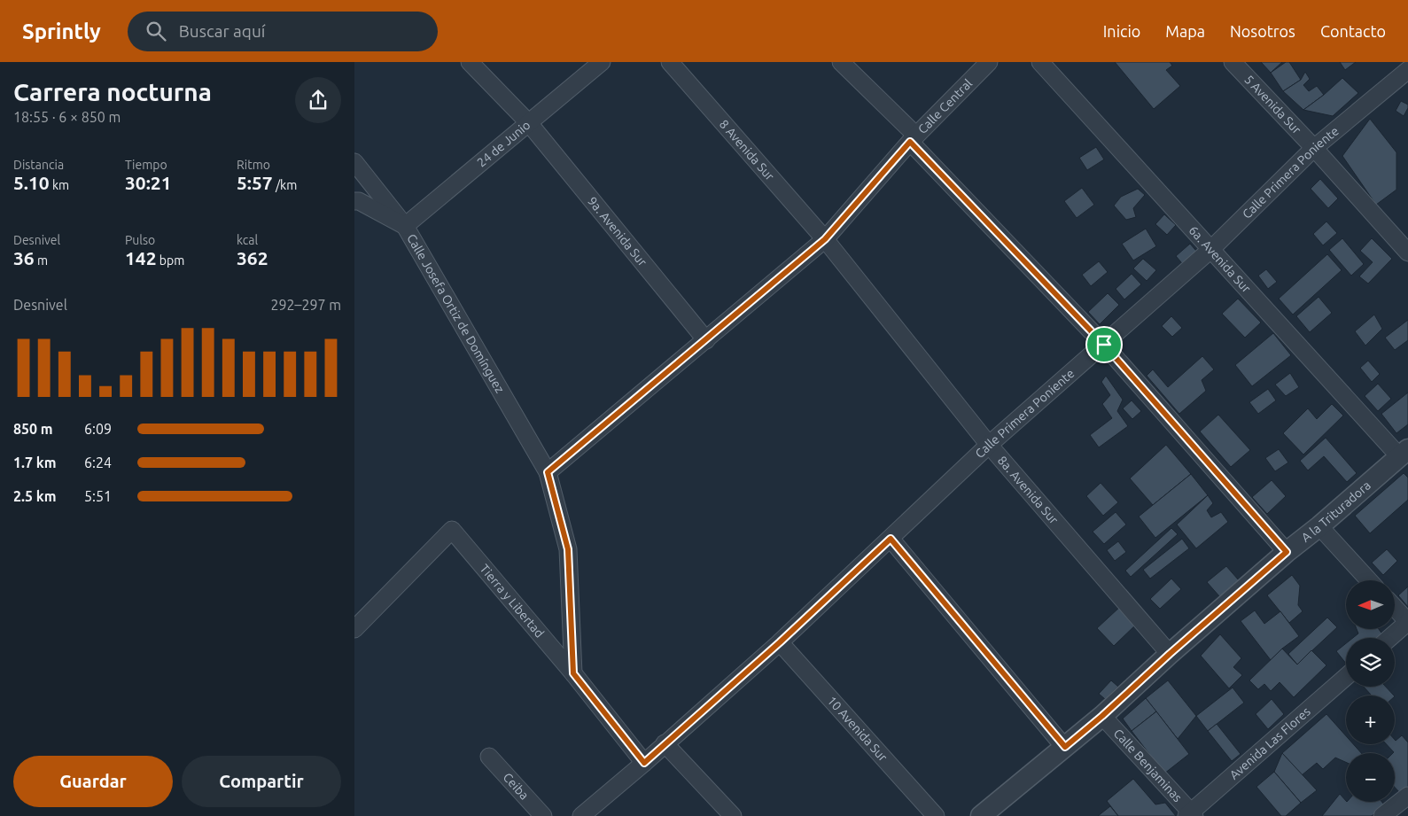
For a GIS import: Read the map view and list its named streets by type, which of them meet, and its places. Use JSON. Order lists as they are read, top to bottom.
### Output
{
  "streets": {
    "street": [
      "5 Avenida Sur",
      "Calle Central",
      "24 de Junio",
      "8 Avenida Sur",
      "Calle Primera Poniente",
      "9a. Avenida Sur",
      "6a. Avenida Sur",
      "Calle Josefa Ortiz de Domínguez",
      "8a. Avenida Sur",
      "A la Trituradora",
      "Tierra y Libertad",
      "10 Avenida Sur",
      "Avenida Las Flores",
      "Calle Benjaminas",
      "Ceiba"
    ]
  },
  "crossings": [
    ["5 Avenida Sur", "Calle Primera Poniente"],
    ["Calle Central", "8 Avenida Sur"],
    ["Calle Central", "9a. Avenida Sur"],
    ["Calle Central", "Calle Josefa Ortiz de Domínguez"],
    ["Calle Central", "8a. Avenida Sur"],
    ["24 de Junio", "9a. Avenida Sur"],
    ["24 de Junio", "Calle Josefa Ortiz de Domínguez"],
    ["8 Avenida Sur", "8a. Avenida Sur"],
    ["Calle Primera Poniente", "6a. Avenida Sur"],
    ["Calle Primera Poniente", "8a. Avenida Sur"],
    ["Calle Primera Poniente", "Tierra y Libertad"],
    ["Calle Primera Poniente", "10 Avenida Sur"],
    ["6a. Avenida Sur", "A la Trituradora"],
    ["Calle Josefa Ortiz de Domínguez", "Tierra y Libertad"],
    ["8a. Avenida Sur", "A la Trituradora"],
    ["A la Trituradora", "Calle Benjaminas"],
    ["Avenida Las Flores", "Calle Benjaminas"]
  ],
  "north": "left",
  "page": {
    "header": "Sprintly",
    "search": "Buscar aquí",
    "nav": [
      "Inicio",
      "Mapa",
      "Nosotros",
      "Contacto"
    ],
    "heading": ["Carrera nocturna", "18:55 · 6 × 850 m"],
    "stats": [
      ["Distancia", "5.10 km"],
      ["Tiempo", "30:21"],
      ["Ritmo", "5:57 /km"],
      ["Desnivel", "36 m"],
      ["Pulso", "142 bpm"],
      ["kcal", "362"]
    ],
    "chart": ["Desnivel", "292–297 m"],
    "list": [
      {
        "name": "850 m",
        "note": "6:09"
      },
      {
        "name": "1.7 km",
        "note": "6:24"
      },
      {
        "name": "2.5 km",
        "note": "5:51"
      }
    ],
    "map_buttons": ["+", "−"],
    "buttons": ["Guardar", "Compartir"]
  }
}
